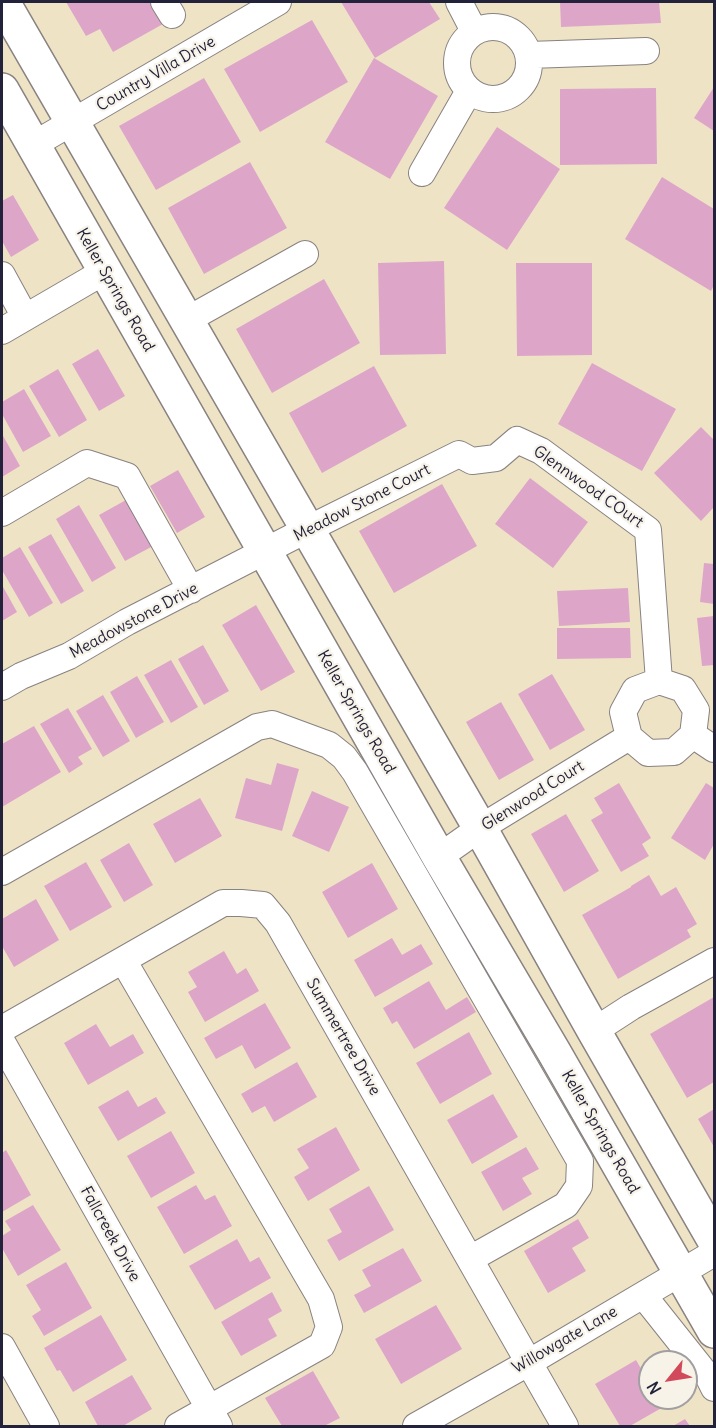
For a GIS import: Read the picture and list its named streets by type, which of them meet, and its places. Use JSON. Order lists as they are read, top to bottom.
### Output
{
  "streets": {
    "main road": ["Keller Springs Road"],
    "street": [
      "Country Villa Drive",
      "Glennwood COurt",
      "Meadow Stone Court",
      "Meadowstone Drive",
      "Glenwood Court",
      "Summertree Drive",
      "Fallcreek Drive",
      "Willowgate Lane"
    ]
  },
  "crossings": [
    ["Country Villa Drive", "Keller Springs Road"],
    ["Keller Springs Road", "Meadow Stone Court"],
    ["Keller Springs Road", "Meadowstone Drive"],
    ["Keller Springs Road", "Glenwood Court"],
    ["Keller Springs Road", "Willowgate Lane"],
    ["Glennwood COurt", "Meadow Stone Court"],
    ["Glennwood COurt", "Glenwood Court"],
    ["Meadow Stone Court", "Meadowstone Drive"],
    ["Summertree Drive", "Willowgate Lane"]
  ],
  "north": "bottom left"
}
